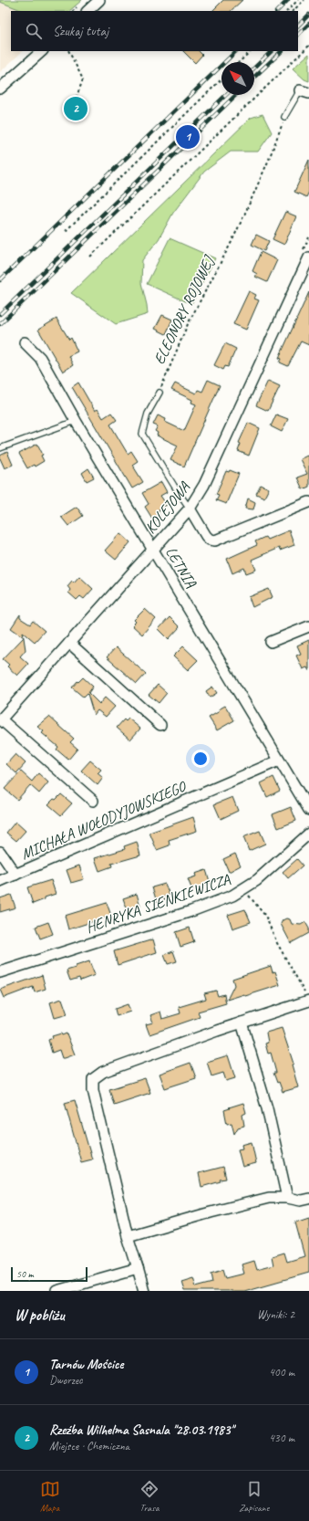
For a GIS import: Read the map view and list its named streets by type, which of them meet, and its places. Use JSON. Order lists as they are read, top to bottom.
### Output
{
  "streets": {
    "street": [
      "KOLEJOWA",
      "LETNIA",
      "MICHAŁA WOŁODYJOWSKIEGO",
      "HENRYKA SIENKIEWICZA"
    ],
    "path": ["ELEONORY ROJOWEJ"]
  },
  "crossings": [
    ["KOLEJOWA", "LETNIA"],
    ["LETNIA", "MICHAŁA WOŁODYJOWSKIEGO"]
  ],
  "scale_bar": "50 m",
  "north": "top left",
  "page": {
    "search": "Szukaj tutaj",
    "pins": ["2", "1"],
    "scale": "50 m",
    "heading": ["W pobliżu", "Wyniki: 2"],
    "list": [
      {
        "mark": "1",
        "name": "Tarnów Mościce",
        "note": "Dworzec",
        "value": "400 m"
      },
      {
        "mark": "2",
        "name": "Rzeźba Wilhelma Sasnala \"28.03.1983\"",
        "note": "Miejsce · Chemiczna",
        "value": "430 m"
      }
    ],
    "nav": ["Mapa", "Trasa", "Zapisane"]
  }
}
